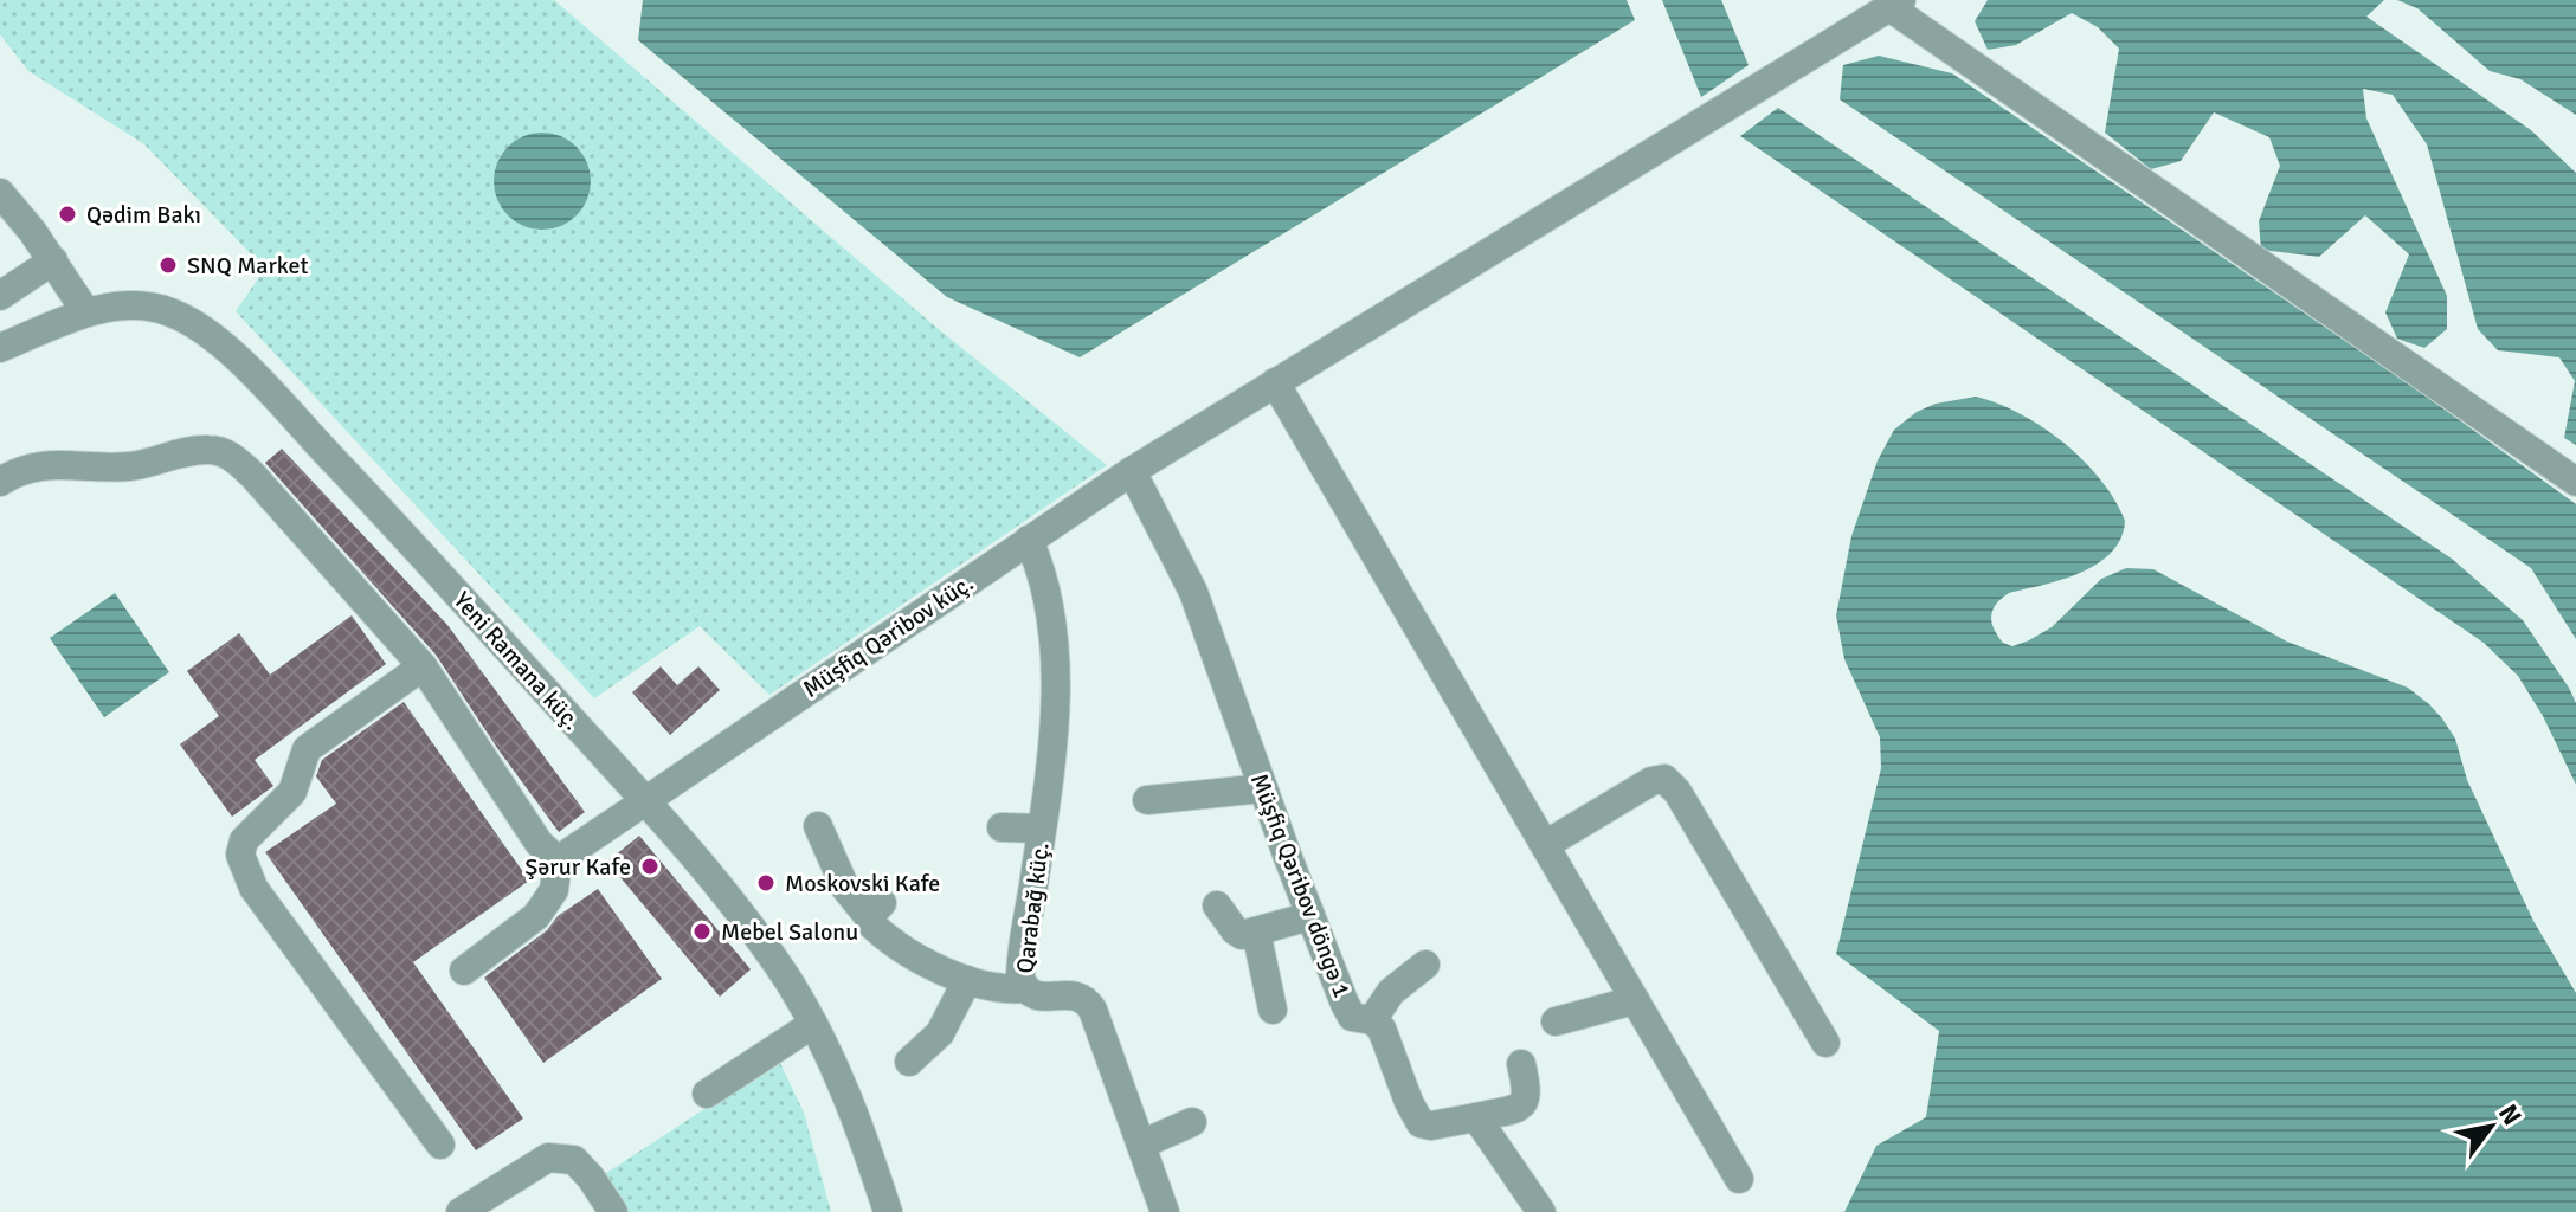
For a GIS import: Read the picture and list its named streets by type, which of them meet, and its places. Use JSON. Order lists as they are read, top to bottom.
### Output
{
  "streets": {
    "street": [
      "Müşfiq Qəribov küç.",
      "Yeni Ramana küç.",
      "Müşfiq Qəribov döngə 1",
      "Qarabağ küç."
    ]
  },
  "crossings": [
    ["Müşfiq Qəribov küç.", "Yeni Ramana küç."],
    ["Müşfiq Qəribov küç.", "Müşfiq Qəribov döngə 1"],
    ["Müşfiq Qəribov küç.", "Qarabağ küç."]
  ],
  "places": [
    "Qədim Bakı",
    "SNQ Market",
    "Şərur Kafe",
    "Moskovski Kafe",
    "Mebel Salonu"
  ],
  "north": "top right"
}
